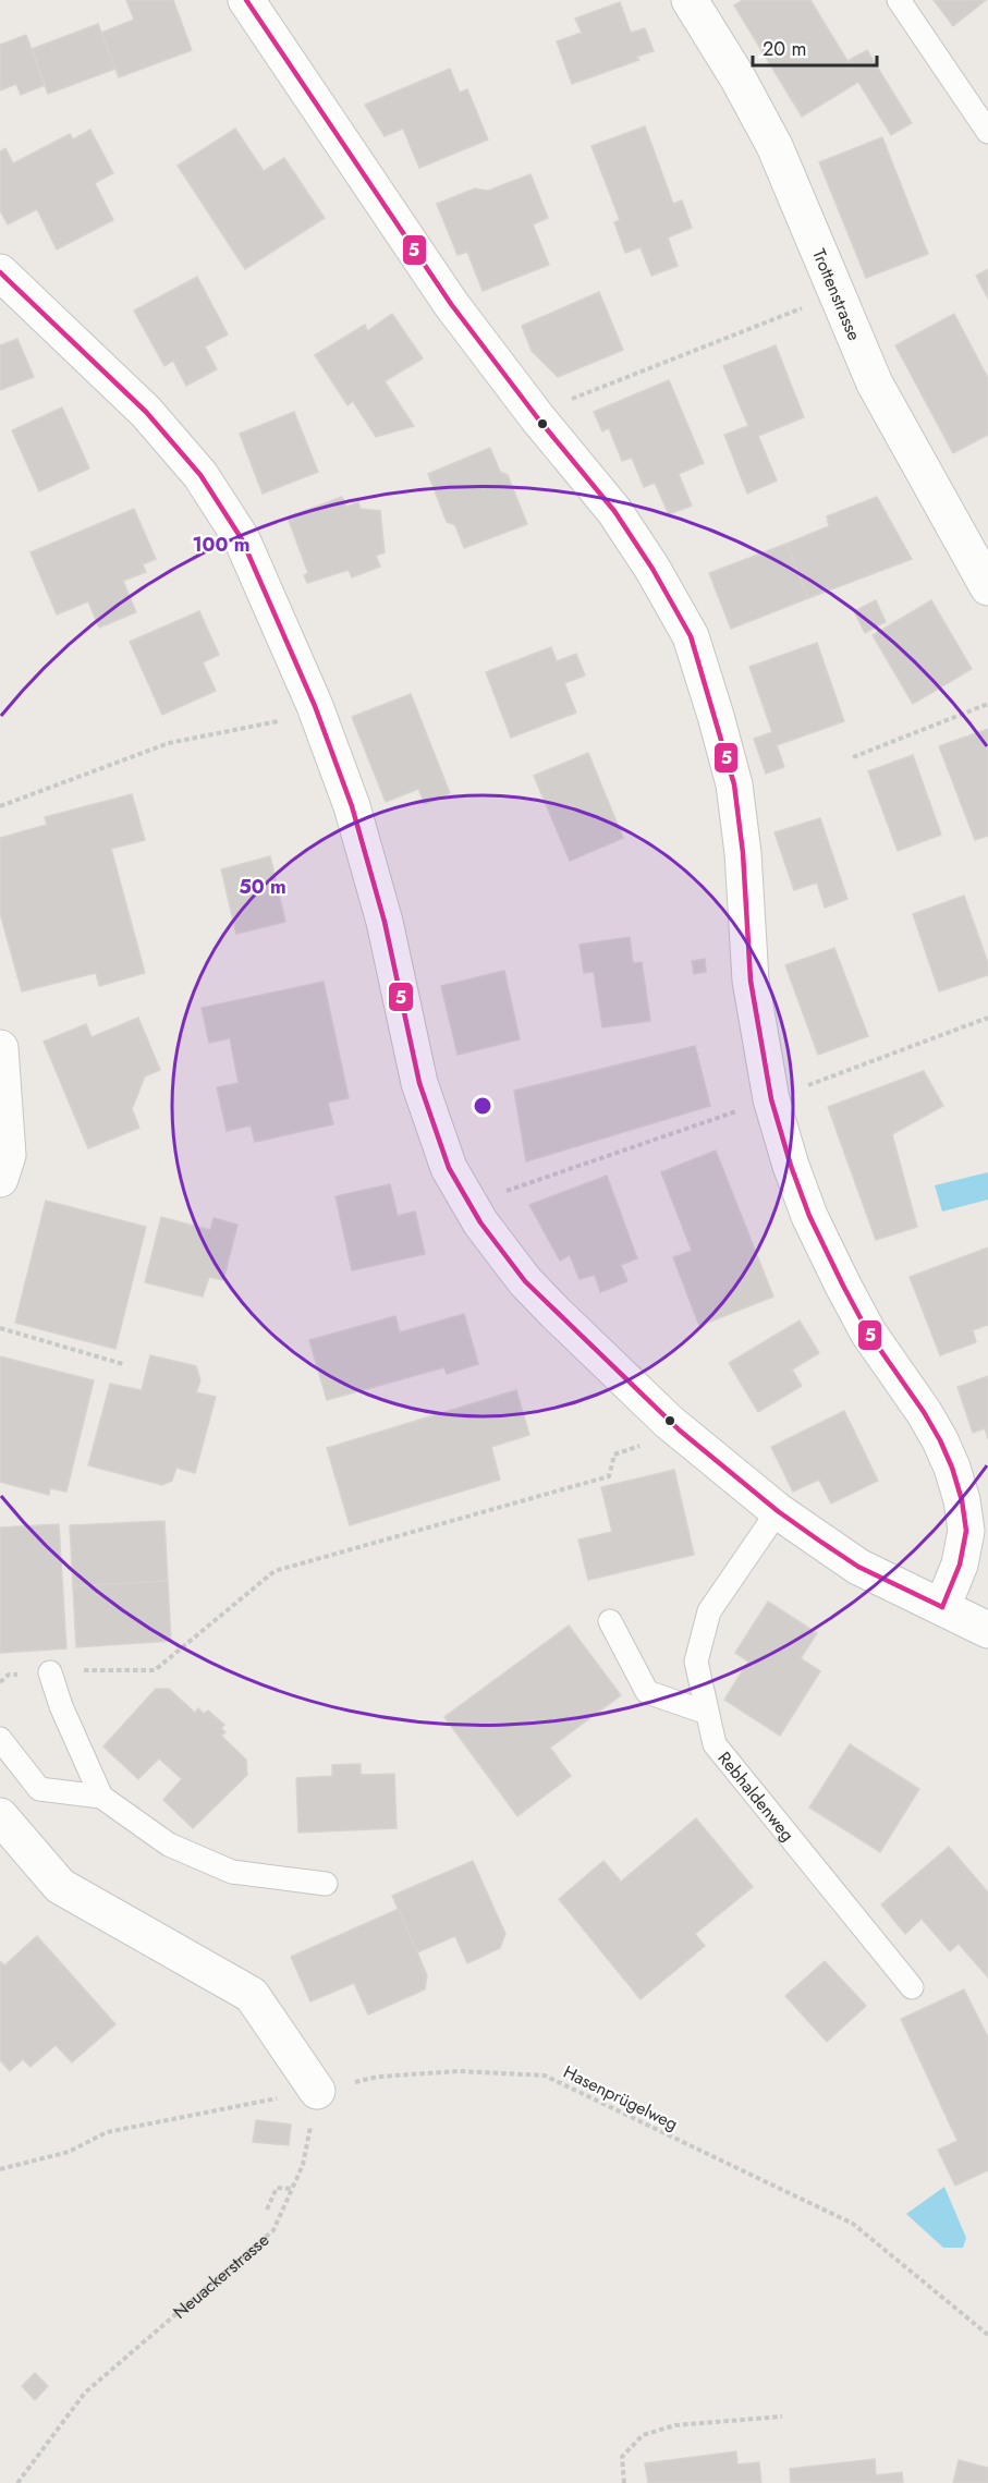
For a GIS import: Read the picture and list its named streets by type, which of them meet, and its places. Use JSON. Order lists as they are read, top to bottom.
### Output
{
  "streets": {
    "street": ["Trottenstrasse"],
    "lane": ["Rebhaldenweg"],
    "path": ["Hasenprügelweg", "Neuackerstrasse"]
  },
  "crossings": [
    ["Hasenprügelweg", "Neuackerstrasse"]
  ],
  "lines": ["transit line 5"],
  "scale_bar": "20 m",
  "rings": ["100 m", "50 m"]
}
